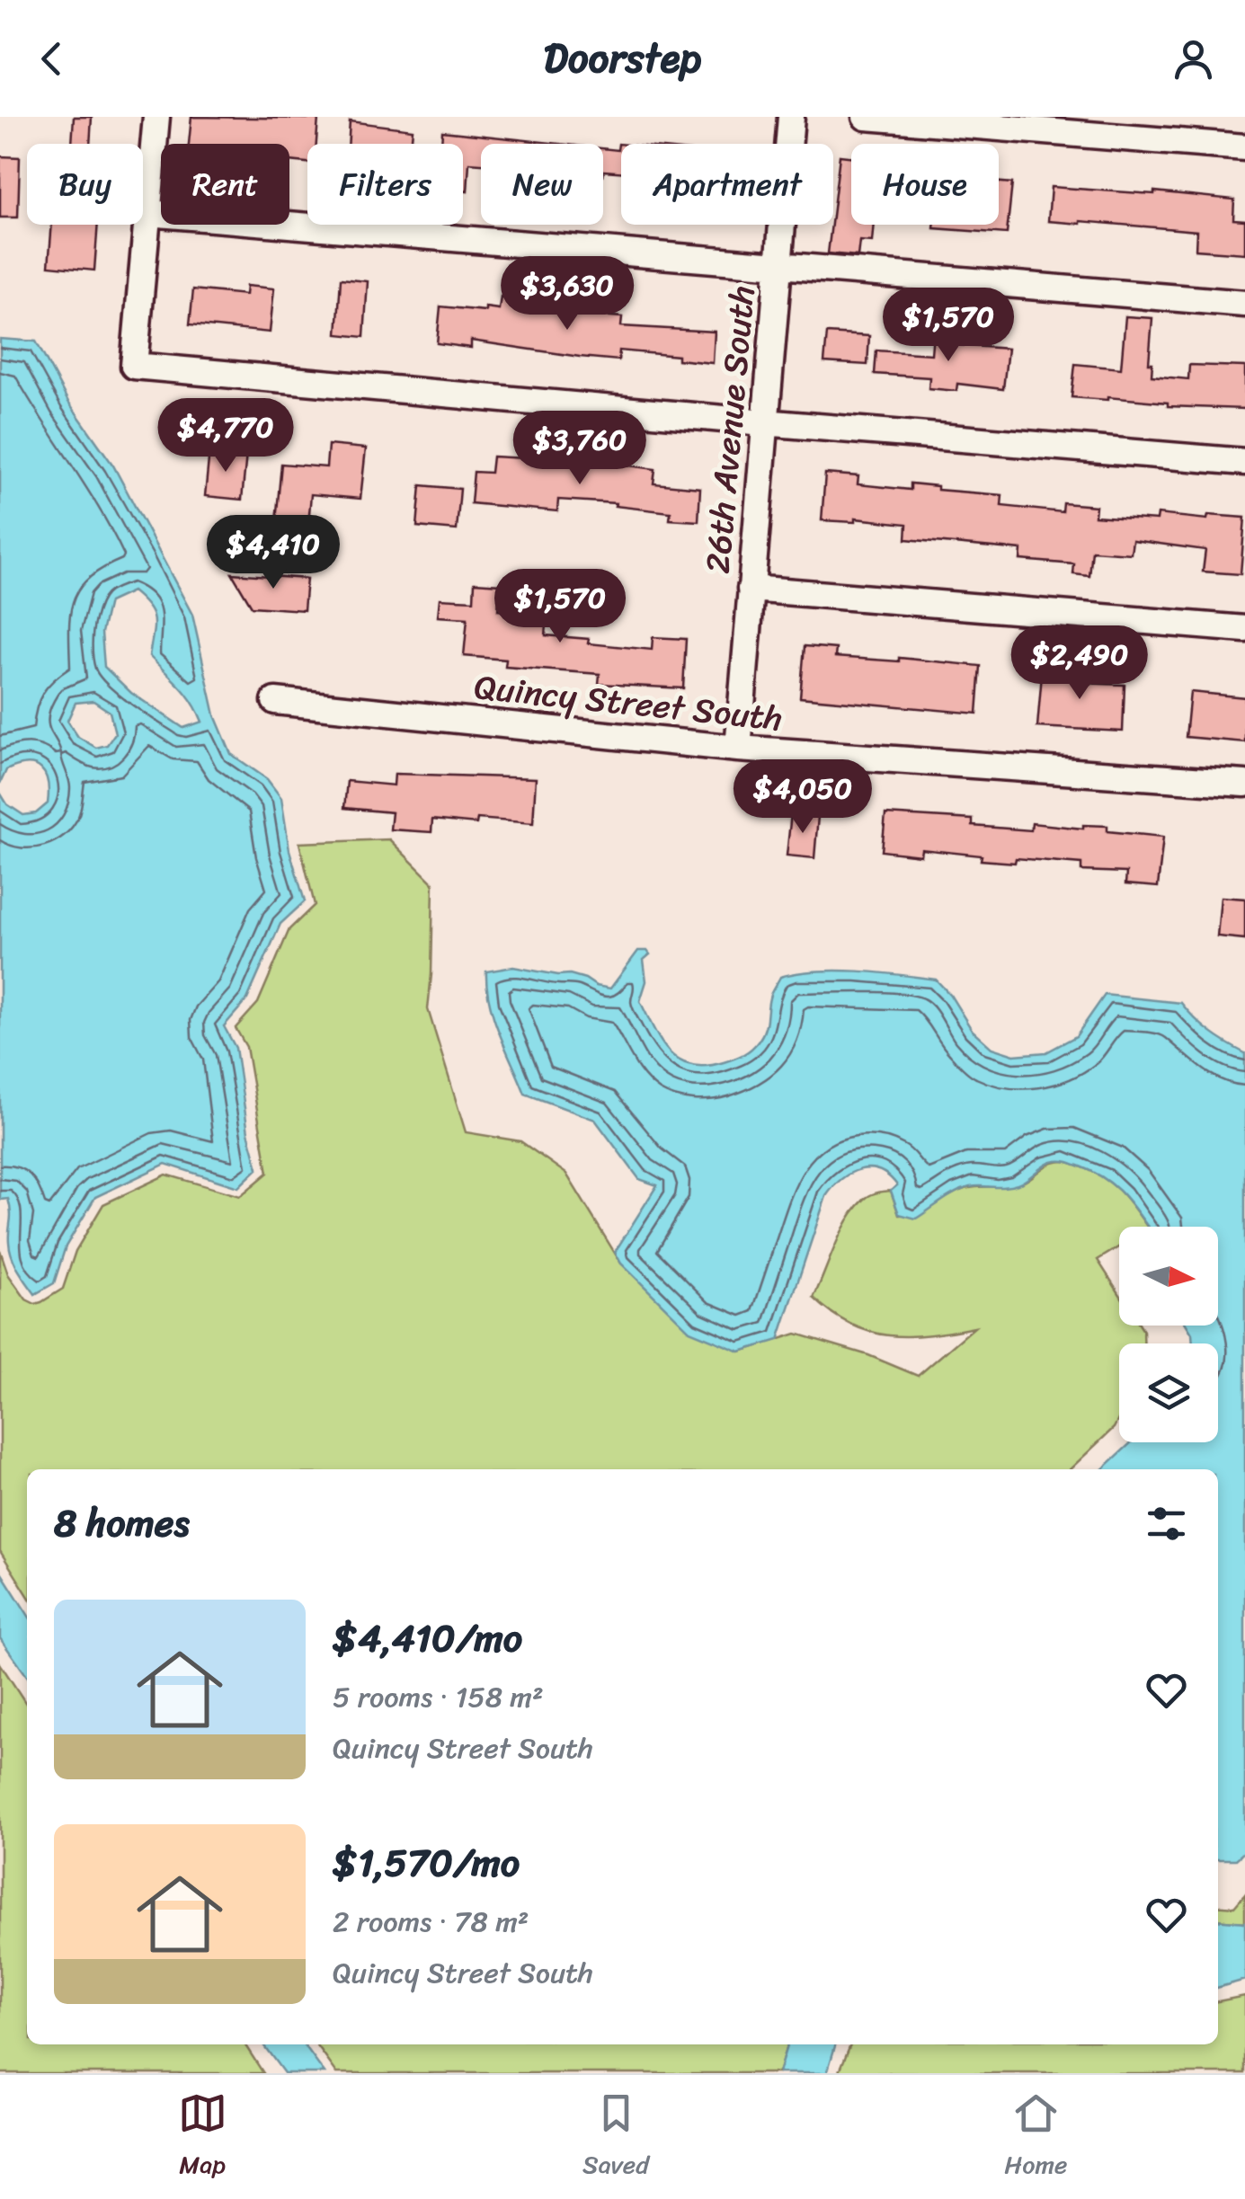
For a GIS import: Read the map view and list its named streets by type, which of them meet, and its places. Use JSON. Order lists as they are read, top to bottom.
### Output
{
  "streets": {
    "street": ["26th Avenue South", "Quincy Street South"]
  },
  "crossings": [
    ["26th Avenue South", "Quincy Street South"]
  ],
  "north": "right",
  "page": {
    "header": "Doorstep",
    "chip": [
      "Buy",
      "Rent",
      "Filters",
      "New",
      "Apartment",
      "House"
    ],
    "price": [
      "$3,630",
      "$1,570",
      "$4,770",
      "$3,760",
      "$4,410",
      "$1,570",
      "$2,490",
      "$4,050"
    ],
    "heading": "8 homes",
    "list": [
      {
        "name": "$4,410/mo",
        "note": "5 rooms · 158 m² · Quincy Street South"
      },
      {
        "name": "$1,570/mo",
        "note": "2 rooms · 78 m² · Quincy Street South"
      }
    ],
    "tabs": ["Map", "Saved", "Home"]
  }
}
